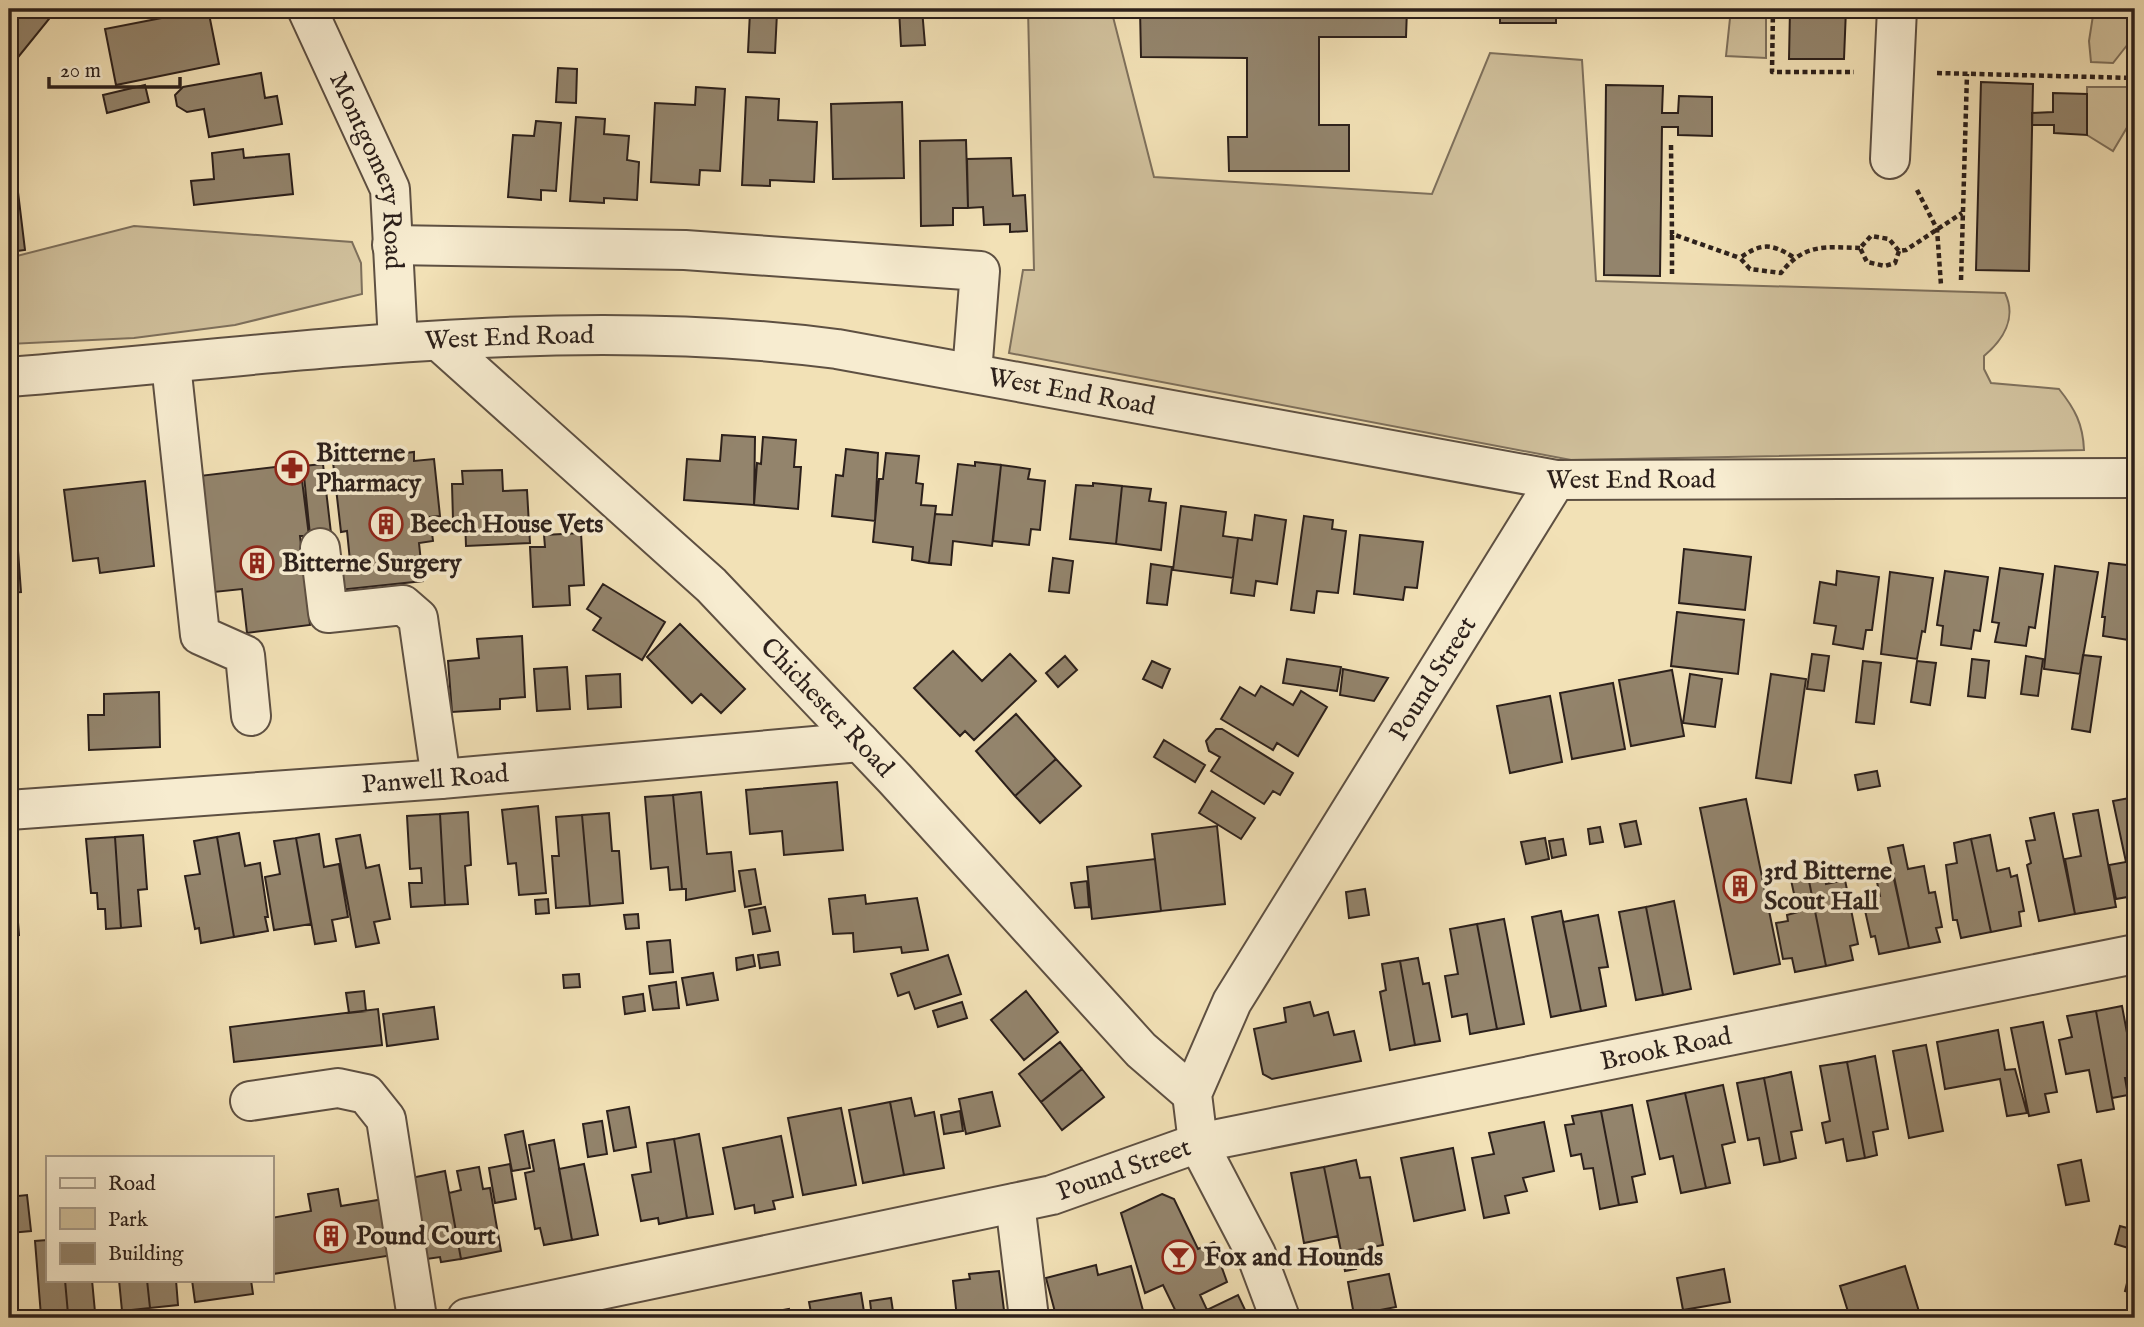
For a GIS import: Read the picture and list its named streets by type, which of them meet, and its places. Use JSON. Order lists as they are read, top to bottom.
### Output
{
  "streets": {
    "street": [
      "Montgomery Road",
      "West End Road",
      "Pound Street",
      "Chichester Road",
      "Panwell Road",
      "Brook Road"
    ]
  },
  "crossings": [
    ["Montgomery Road", "West End Road"],
    ["West End Road", "Pound Street"],
    ["West End Road", "Chichester Road"],
    ["Pound Street", "Chichester Road"],
    ["Pound Street", "Brook Road"],
    ["Chichester Road", "Panwell Road"]
  ],
  "places": {
    "pharmacy": ["Bitterne Pharmacy"],
    "building": [
      "Beech House Vets",
      "Bitterne Surgery",
      "3rd Bitterne Scout Hall",
      "Pound Court"
    ],
    "bar": ["Fox and Hounds"]
  },
  "legend": ["Road", "Park", "Building"],
  "scale_bar": "20 m"
}
